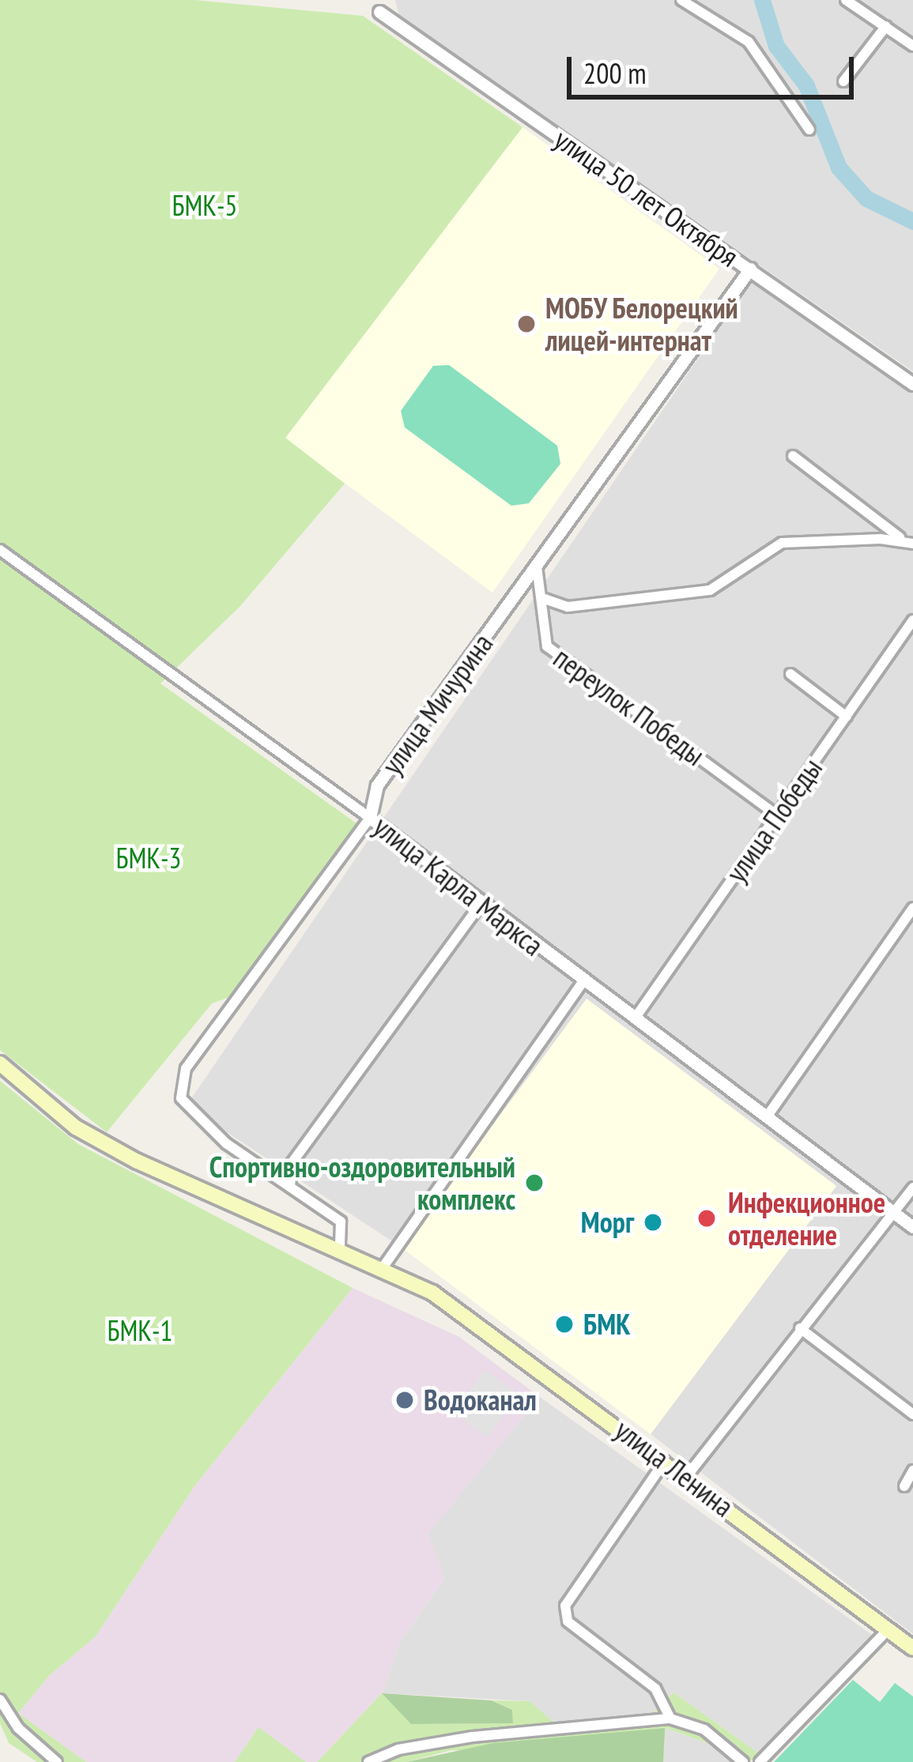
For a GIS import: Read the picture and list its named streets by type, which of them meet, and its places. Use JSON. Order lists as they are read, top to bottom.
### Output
{
  "streets": {
    "main road": ["улица Ленина"],
    "street": [
      "улица 50 лет Октября",
      "улица Мичурина",
      "переулок Победы",
      "улица Победы",
      "улица Карла Маркса"
    ]
  },
  "crossings": [
    ["улица 50 лет Октября", "улица Мичурина"],
    ["улица Мичурина", "переулок Победы"],
    ["улица Мичурина", "улица Карла Маркса"],
    ["улица Мичурина", "улица Ленина"],
    ["переулок Победы", "улица Победы"],
    ["улица Победы", "улица Карла Маркса"]
  ],
  "parks": ["БМК-5", "БМК-3", "БМК-1"],
  "places": [
    "МОБУ Белорецкий лицей-интернат",
    "Спортивно-оздоровительный комплекс",
    "Инфекционное отделение",
    "Морг",
    "БМК",
    "Водоканал"
  ],
  "scale_bar": "200 m"
}
